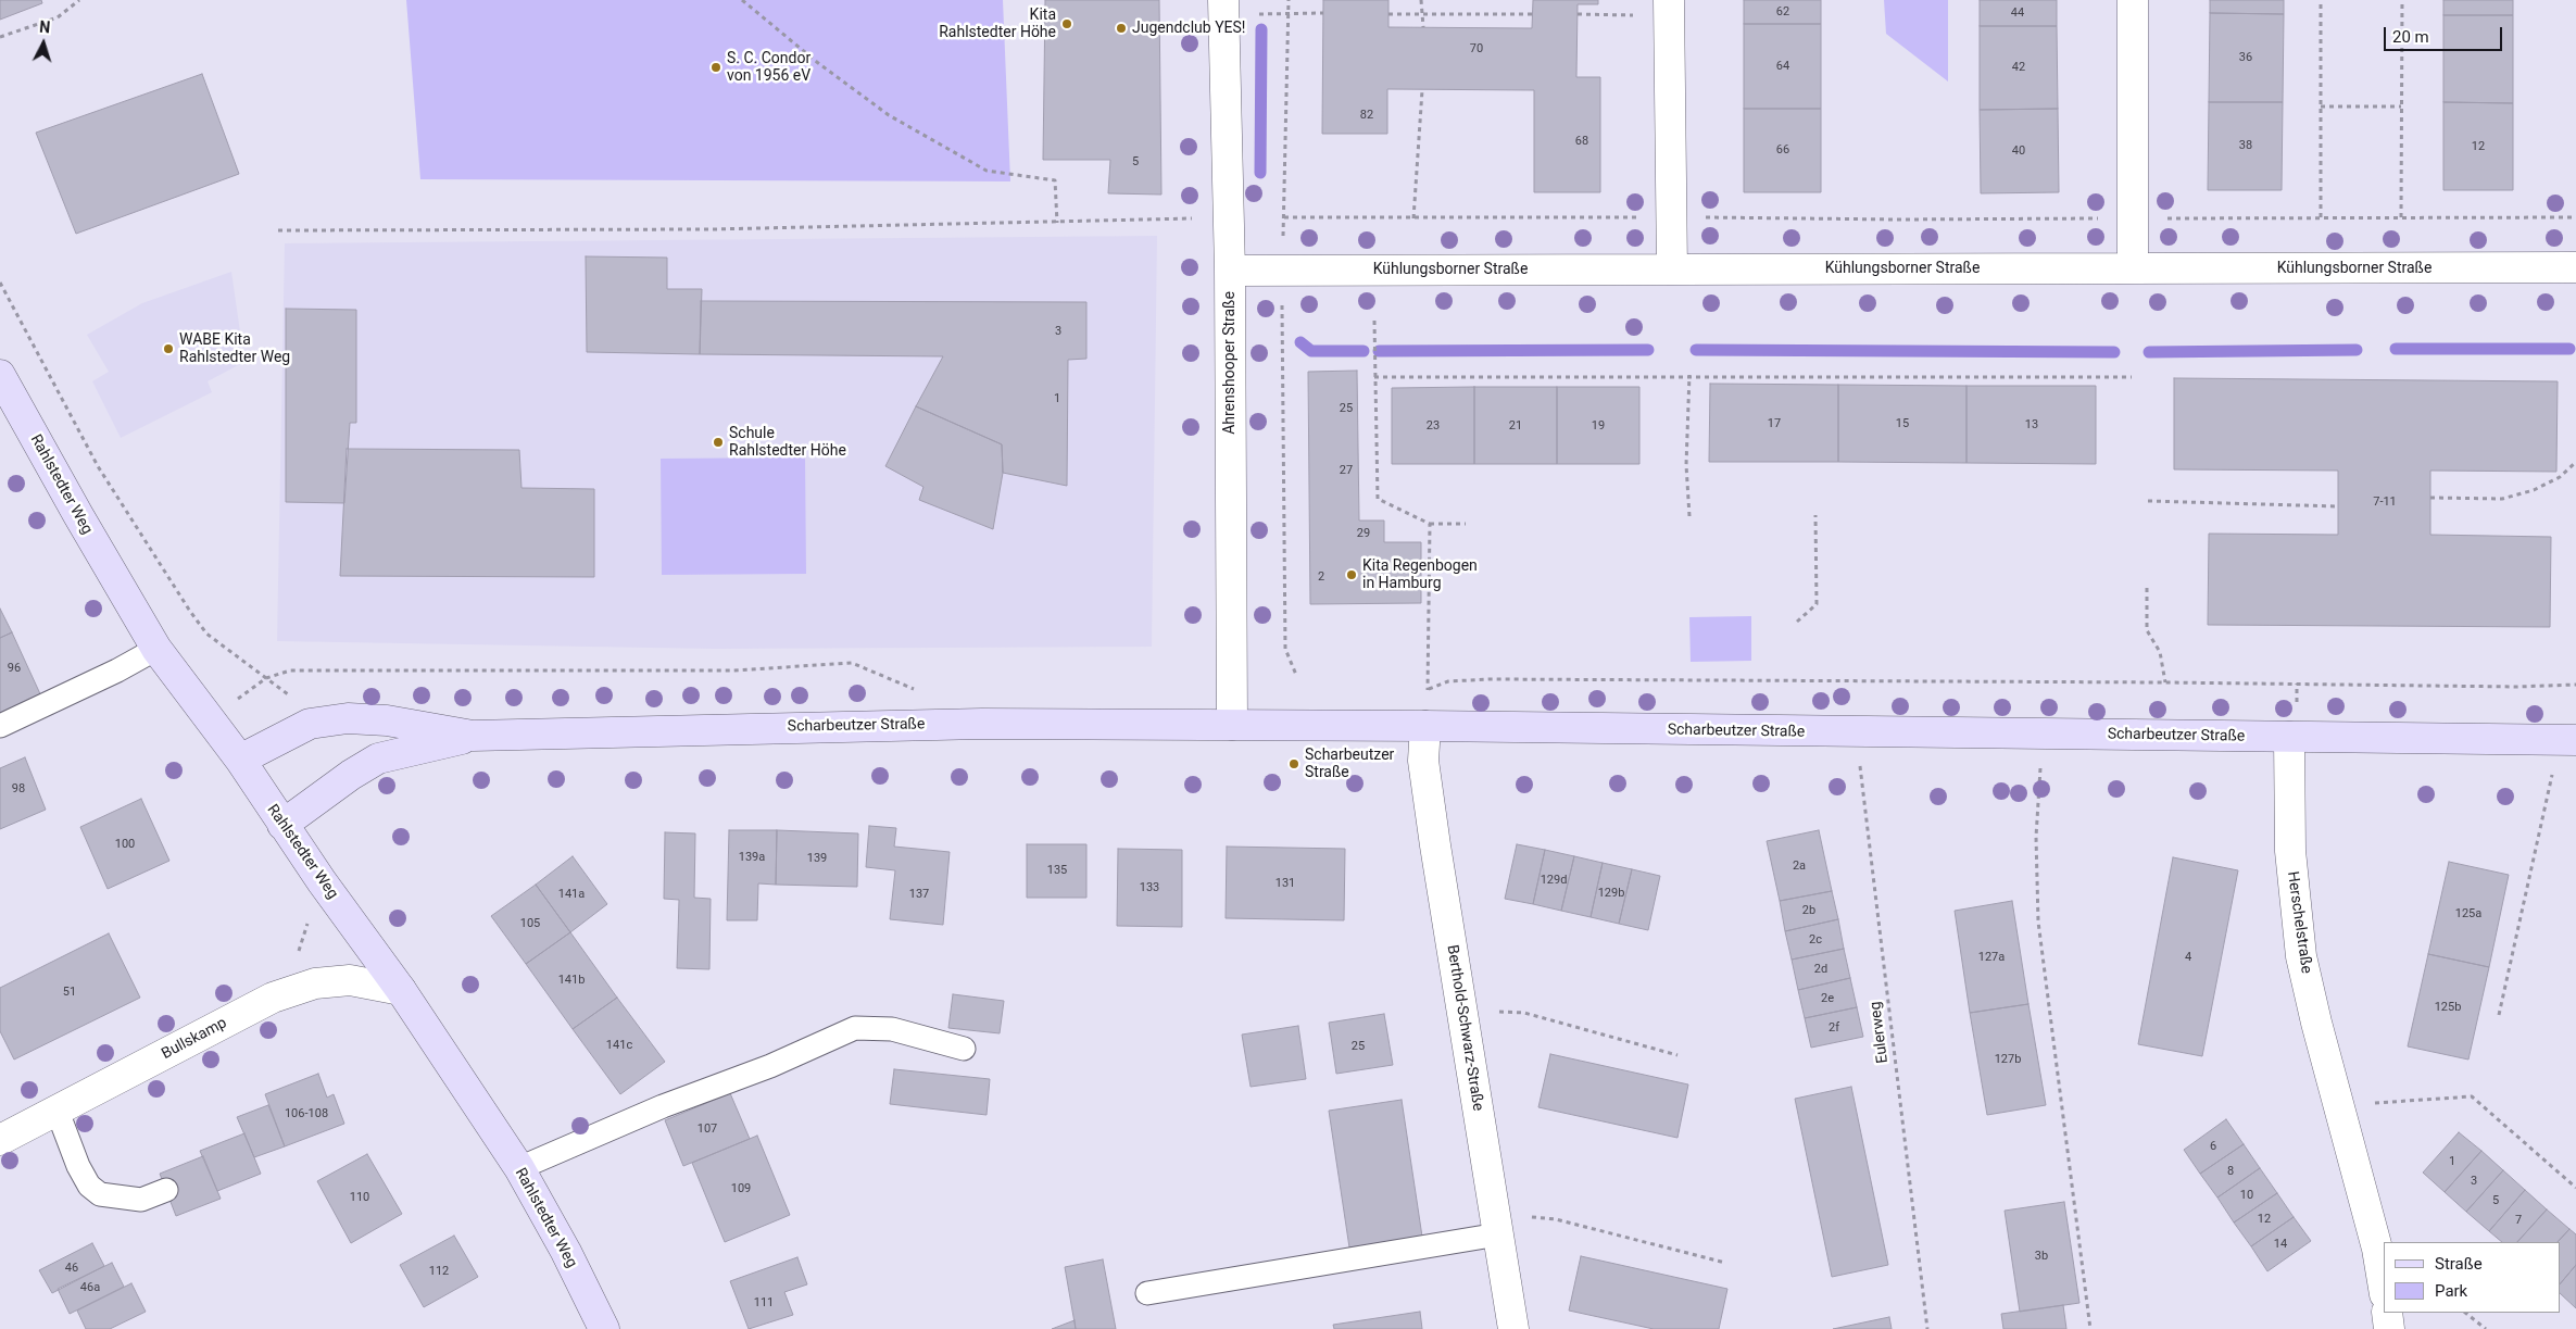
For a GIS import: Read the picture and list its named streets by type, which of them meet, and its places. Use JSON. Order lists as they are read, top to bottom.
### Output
{
  "streets": {
    "main road": ["Rahlstedter Weg", "Scharbeutzer Straße"],
    "street": [
      "Kühlungsborner Straße",
      "Ahrenshooper Straße",
      "Herschelstraße",
      "Berthold-Schwarz-Straße",
      "Bullskamp"
    ],
    "path": ["Eulerweg"]
  },
  "crossings": [
    ["Kühlungsborner Straße", "Ahrenshooper Straße"],
    ["Ahrenshooper Straße", "Scharbeutzer Straße"],
    ["Rahlstedter Weg", "Scharbeutzer Straße"],
    ["Rahlstedter Weg", "Bullskamp"],
    ["Scharbeutzer Straße", "Herschelstraße"],
    ["Scharbeutzer Straße", "Berthold-Schwarz-Straße"],
    ["Scharbeutzer Straße", "Eulerweg"]
  ],
  "places": [
    "Kita Rahlstedter Höhe",
    "Jugendclub YES!",
    "S. C. Condor von 1956 eV",
    "WABE Kita Rahlstedter Weg",
    "Schule Rahlstedter Höhe",
    "Kita Regenbogen in Hamburg",
    "Scharbeutzer Straße"
  ],
  "house_numbers": [
    "62",
    "44",
    "70",
    "36",
    "64",
    "42",
    "82",
    "68",
    "38",
    "12",
    "66",
    "40",
    "5",
    "3",
    "1",
    "25",
    "17",
    "15",
    "13",
    "23",
    "21",
    "19",
    "27",
    "7-11",
    "29",
    "2",
    "96",
    "98",
    "100",
    "139a",
    "139",
    "2a",
    "135",
    "129d",
    "131",
    "133",
    "129b",
    "141a",
    "137",
    "2b",
    "125a",
    "105",
    "2c",
    "127a",
    "4",
    "2d",
    "141b",
    "51",
    "2e",
    "125b",
    "2f",
    "141c",
    "25",
    "127b",
    "106-108",
    "107",
    "6",
    "1",
    "8",
    "3",
    "109",
    "10",
    "110",
    "5",
    "12",
    "7",
    "14",
    "3b",
    "46",
    "112",
    "46a",
    "111"
  ],
  "legend": ["Straße", "Park"],
  "scale_bar": "20 m",
  "north": "top"
}
